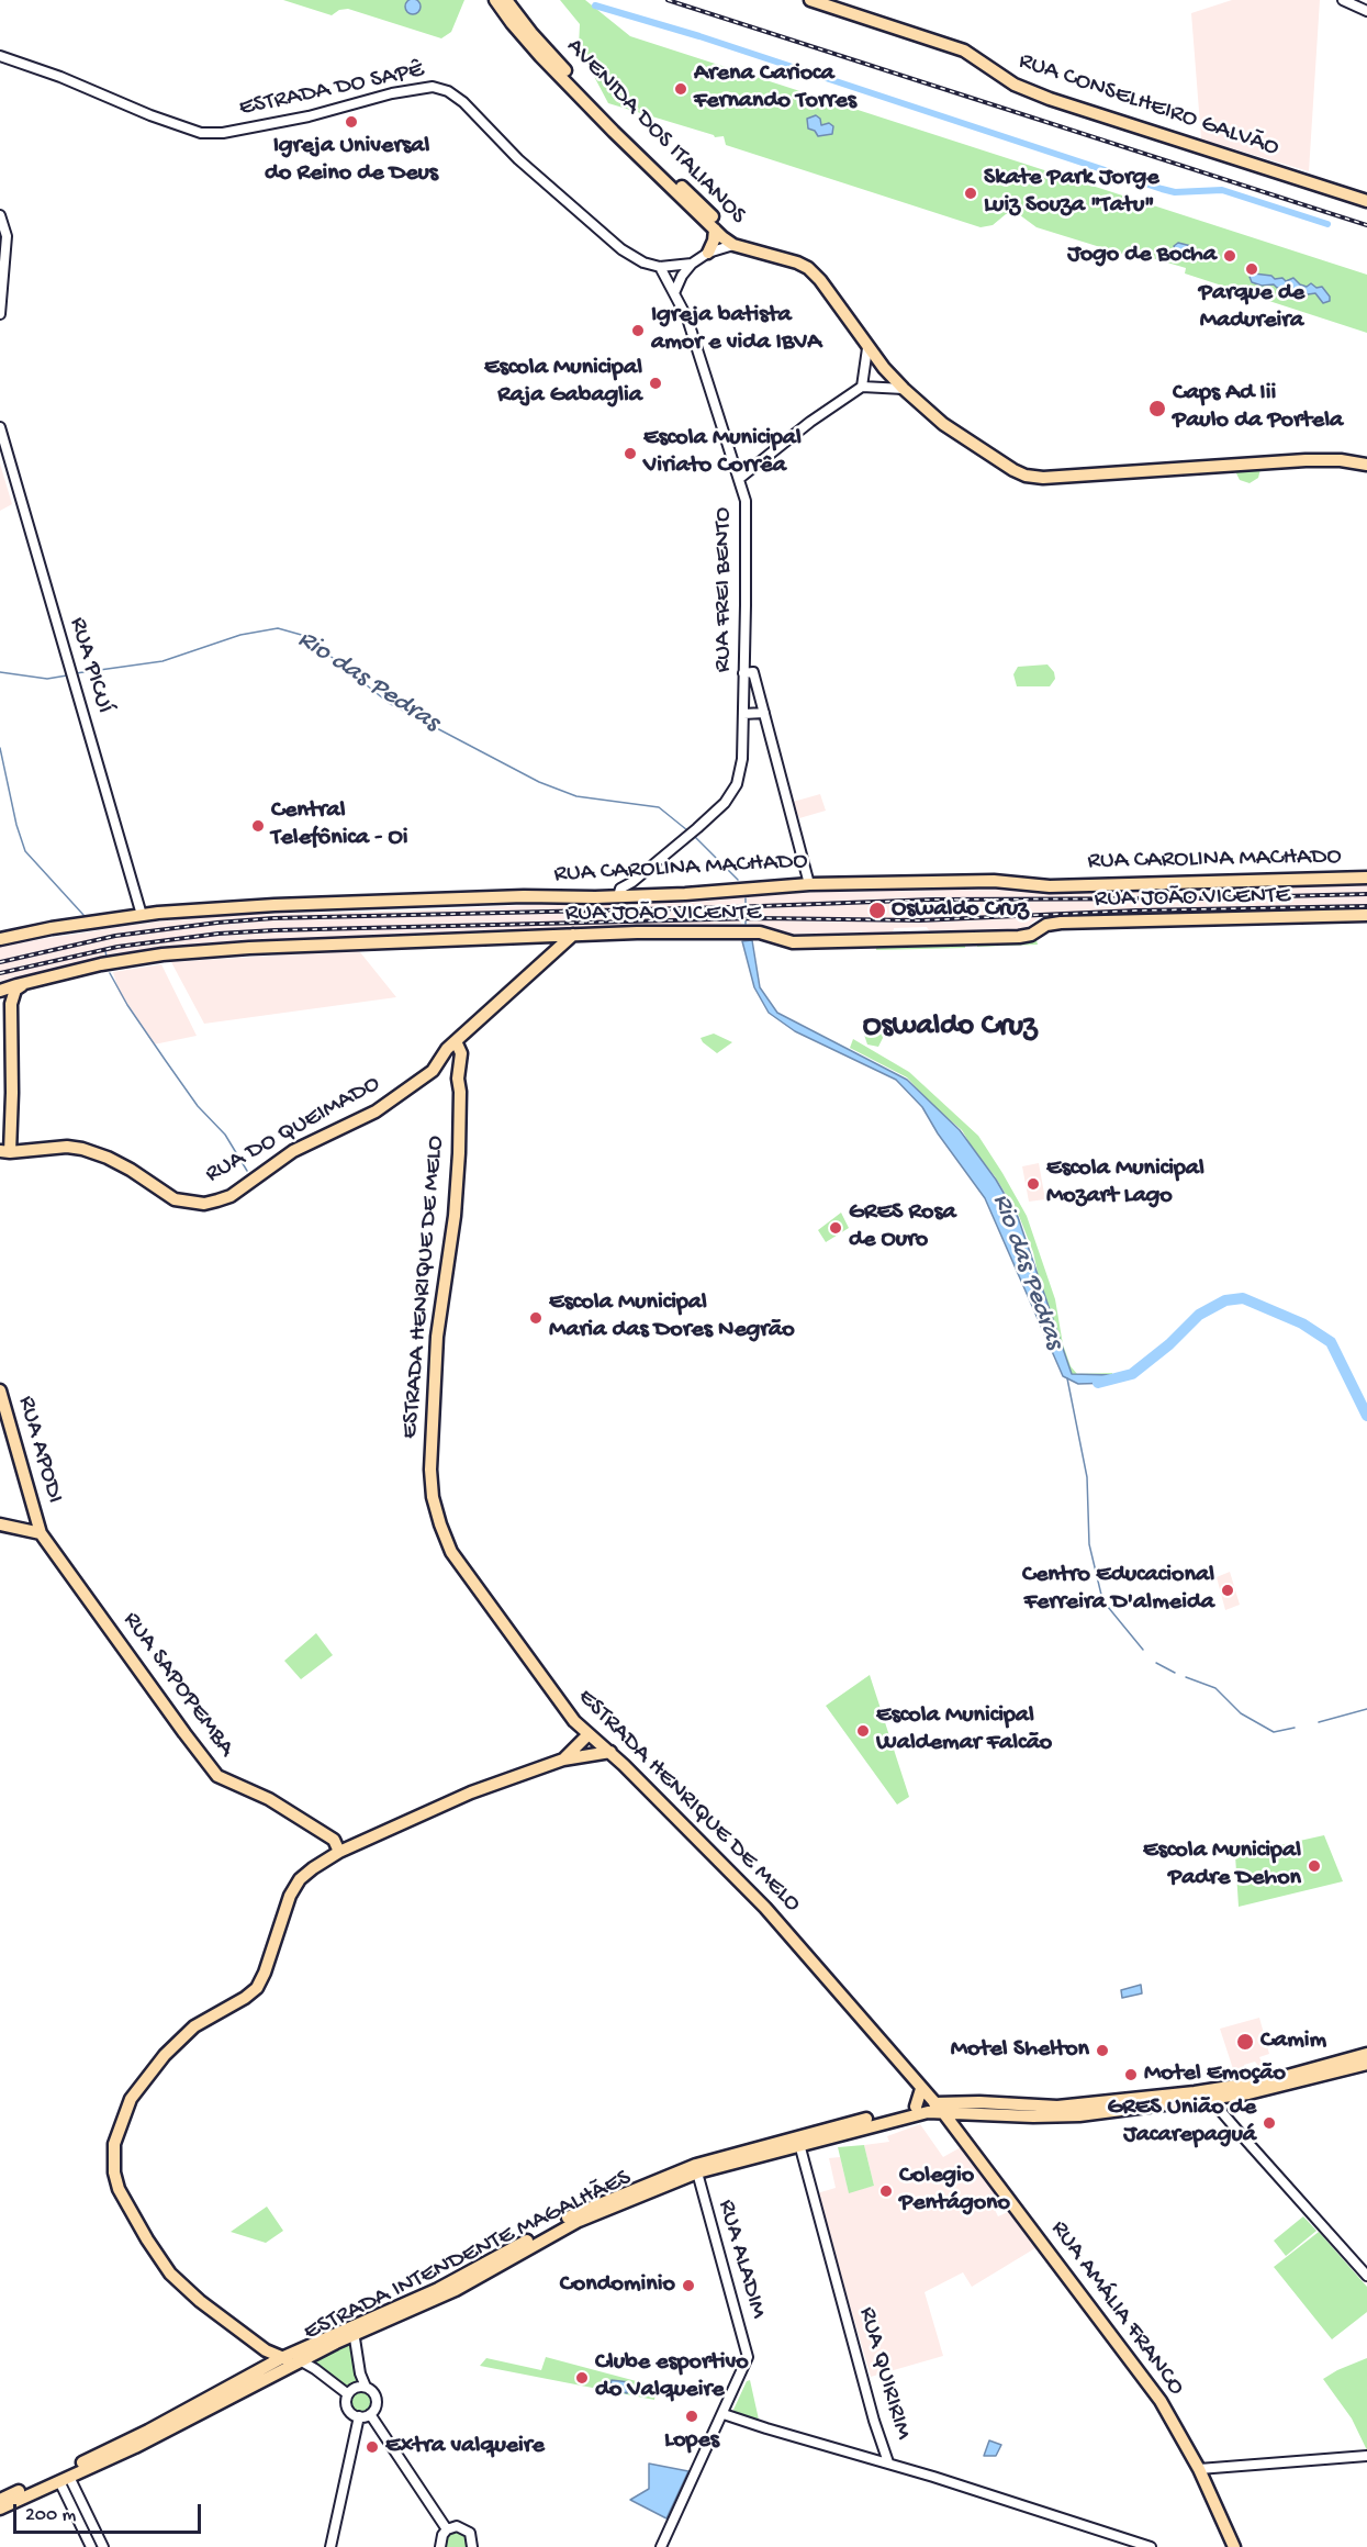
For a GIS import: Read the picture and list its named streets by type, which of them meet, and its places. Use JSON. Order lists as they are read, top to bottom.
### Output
{
  "streets": {
    "main road": [
      "RUA CONSELHEIRO GALVÃO",
      "AVENIDA DOS ITALIANOS",
      "RUA CAROLINA MACHADO",
      "RUA JOÃO VICENTE",
      "RUA DO QUEIMADO",
      "ESTRADA HENRIQUE DE MELO",
      "RUA APODI",
      "RUA SAPOPEMBA",
      "ESTRADA INTENDENTE MAGALHÃES",
      "RUA AMÁLIA FRANCO"
    ],
    "street": [
      "ESTRADA DO SAPÊ",
      "RUA FREI BENTO",
      "RUA PICUÍ",
      "RUA ALADIM",
      "RUA QUIRIRIM"
    ]
  },
  "crossings": [
    ["ESTRADA DO SAPÊ", "AVENIDA DOS ITALIANOS"],
    ["ESTRADA DO SAPÊ", "RUA FREI BENTO"],
    ["RUA FREI BENTO", "RUA CAROLINA MACHADO"],
    ["RUA PICUÍ", "RUA CAROLINA MACHADO"],
    ["RUA DO QUEIMADO", "ESTRADA HENRIQUE DE MELO"],
    ["ESTRADA HENRIQUE DE MELO", "ESTRADA INTENDENTE MAGALHÃES"],
    ["ESTRADA HENRIQUE DE MELO", "RUA AMÁLIA FRANCO"],
    ["RUA APODI", "RUA SAPOPEMBA"],
    ["ESTRADA INTENDENTE MAGALHÃES", "RUA ALADIM"],
    ["ESTRADA INTENDENTE MAGALHÃES", "RUA AMÁLIA FRANCO"],
    ["ESTRADA INTENDENTE MAGALHÃES", "RUA QUIRIRIM"]
  ],
  "districts": ["Oswaldo Cruz"],
  "water": ["Rio das Pedras"],
  "places": [
    "Arena Carioca Fernando Torres",
    "Igreja Universal do Reino de Deus",
    "Skate Park Jorge Luiz Souza \"Tatu\"",
    "Jogo de Bocha",
    "Parque de Madureira",
    "Igreja batista amor e vida IBVA",
    "Escola Municipal Raja Gabaglia",
    "Caps Ad Iii Paulo da Portela",
    "Escola Municipal Viriato Corrêa",
    "Central Telefônica - Oi",
    "Oswaldo Cruz",
    "Escola Municipal Mozart Lago",
    "GRES Rosa de Ouro",
    "Escola Municipal Maria das Dores Negrão",
    "Centro Educacional Ferreira D'almeida",
    "Escola Municipal Waldemar Falcão",
    "Escola Municipal Padre Dehon",
    "Camim",
    "Motel Shelton",
    "Motel Emoção",
    "GRES União de Jacarepaguá",
    "Colegio Pentágono",
    "Condominio",
    "Clube esportivo do Valqueire",
    "Lopes",
    "Extra valqueire"
  ],
  "scale_bar": "200 m"
}
